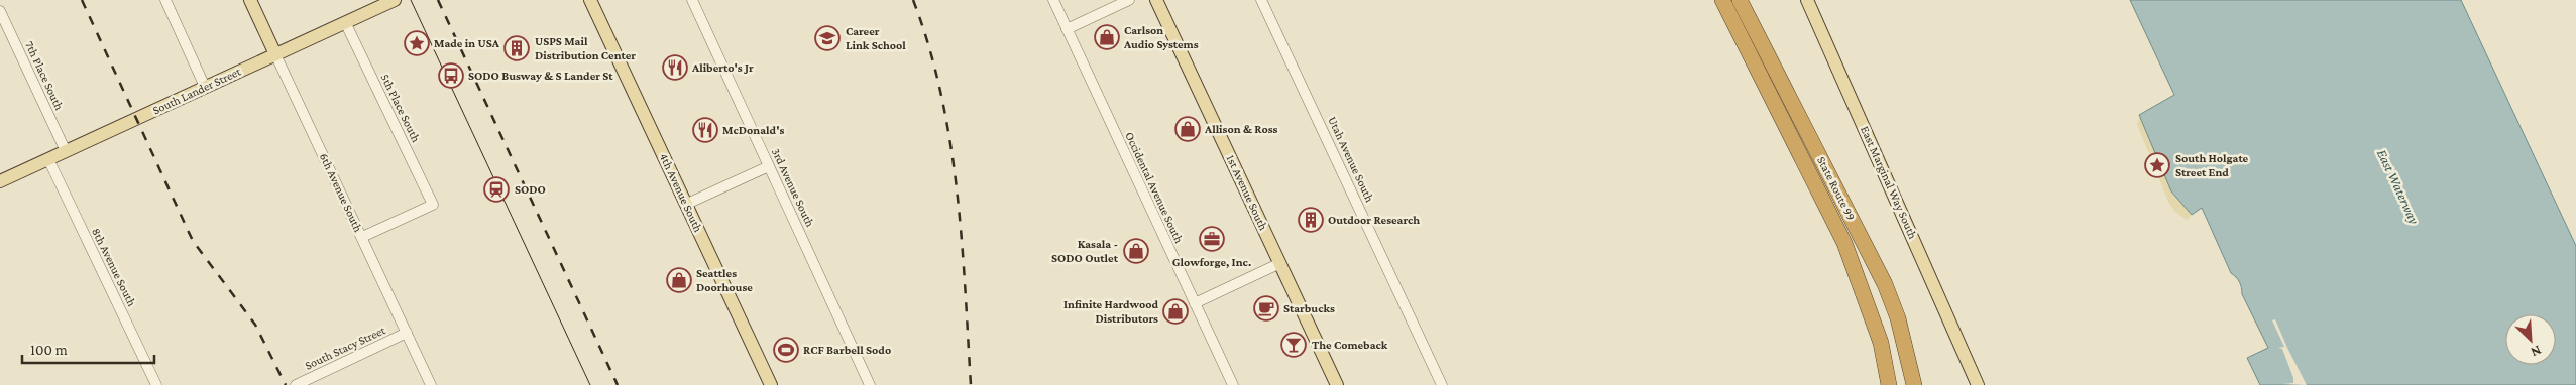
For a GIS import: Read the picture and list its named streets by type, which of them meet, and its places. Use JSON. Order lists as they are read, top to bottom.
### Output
{
  "streets": {
    "highway": ["State Route 99"],
    "main road": [
      "South Lander Street",
      "East Marginal Way South",
      "6th Avenue South",
      "4th Avenue South",
      "1st Avenue South"
    ],
    "street": [
      "7th Place South",
      "5th Place South",
      "Utah Avenue South",
      "3rd Avenue South",
      "Occidental Avenue South",
      "8th Avenue South",
      "South Stacy Street"
    ]
  },
  "crossings": [
    ["7th Place South", "South Lander Street"],
    ["South Lander Street", "5th Place South"],
    ["South Lander Street", "6th Avenue South"],
    ["South Lander Street", "8th Avenue South"],
    ["5th Place South", "6th Avenue South"],
    ["6th Avenue South", "South Stacy Street"]
  ],
  "water": ["East Waterway"],
  "places": {
    "shop": [
      "Carlson Audio Systems",
      "Allison & Ross",
      "Kasala - SODO Outlet",
      "Seattles Doorhouse",
      "Infinite Hardwood Distributors"
    ],
    "school or university": ["Career Link School"],
    "place": ["Made in USA", "South Holgate Street End"],
    "building": ["USPS Mail Distribution Center", "Outdoor Research"],
    "restaurant": ["Aliberto's Jr", "McDonald's"],
    "bus stop": ["SODO Busway & S Lander St"],
    "station": ["SODO"],
    "office": ["Glowforge, Inc."],
    "cafe": ["Starbucks"],
    "bar": ["The Comeback"],
    "sports": ["RCF Barbell Sodo"]
  },
  "scale_bar": "100 m",
  "north": "bottom right"
}
